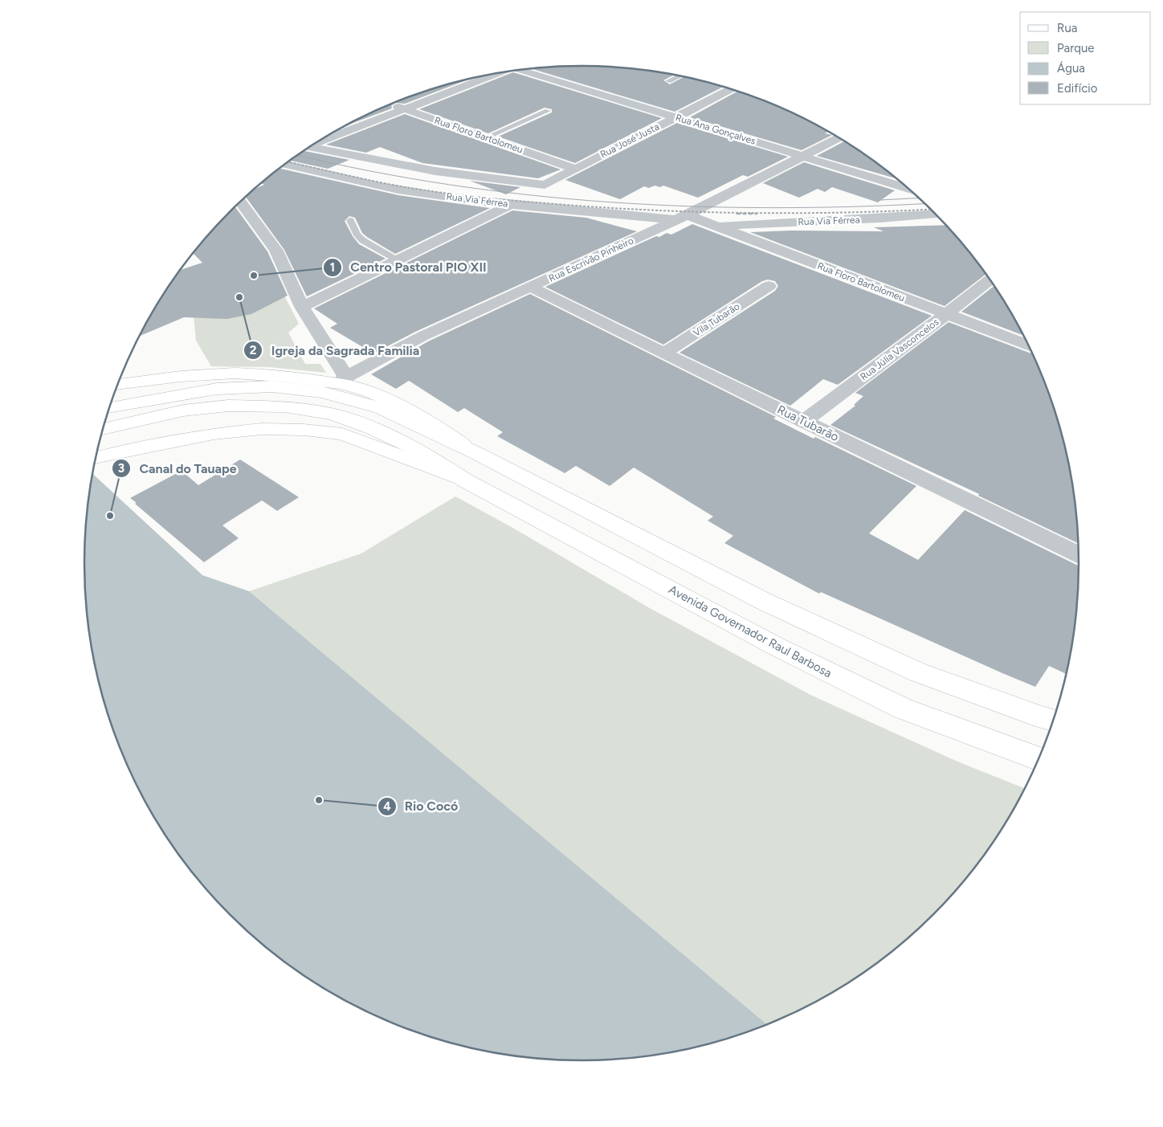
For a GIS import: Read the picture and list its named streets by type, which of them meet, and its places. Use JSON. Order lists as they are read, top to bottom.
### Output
{
  "streets": {
    "main road": ["Avenida Governador Raul Barbosa"],
    "street": [
      "Rua Ana Gonçalves",
      "Rua Floro Bartolomeu",
      "Rua José Justa",
      "Rua Via Férrea",
      "Rua Escrivão Pinheiro",
      "Vila Tubarão",
      "Rua Júlia Vasconcelos",
      "Rua Tubarão"
    ]
  },
  "crossings": [
    ["Rua Ana Gonçalves", "Rua José Justa"],
    ["Rua Ana Gonçalves", "Rua Escrivão Pinheiro"],
    ["Rua Floro Bartolomeu", "Rua José Justa"],
    ["Rua Floro Bartolomeu", "Rua Via Férrea"],
    ["Rua Floro Bartolomeu", "Rua Escrivão Pinheiro"],
    ["Rua Floro Bartolomeu", "Rua Júlia Vasconcelos"],
    ["Rua José Justa", "Rua Via Férrea"],
    ["Rua Via Férrea", "Rua Escrivão Pinheiro"],
    ["Rua Escrivão Pinheiro", "Rua Tubarão"],
    ["Vila Tubarão", "Rua Tubarão"],
    ["Rua Júlia Vasconcelos", "Rua Tubarão"]
  ],
  "places": [
    "Centro Pastoral PIO XII",
    "Igreja da Sagrada Familia",
    "Canal do Tauape",
    "Rio Cocó"
  ],
  "legend": [
    "Rua",
    "Parque",
    "Água",
    "Edifício"
  ]
}
